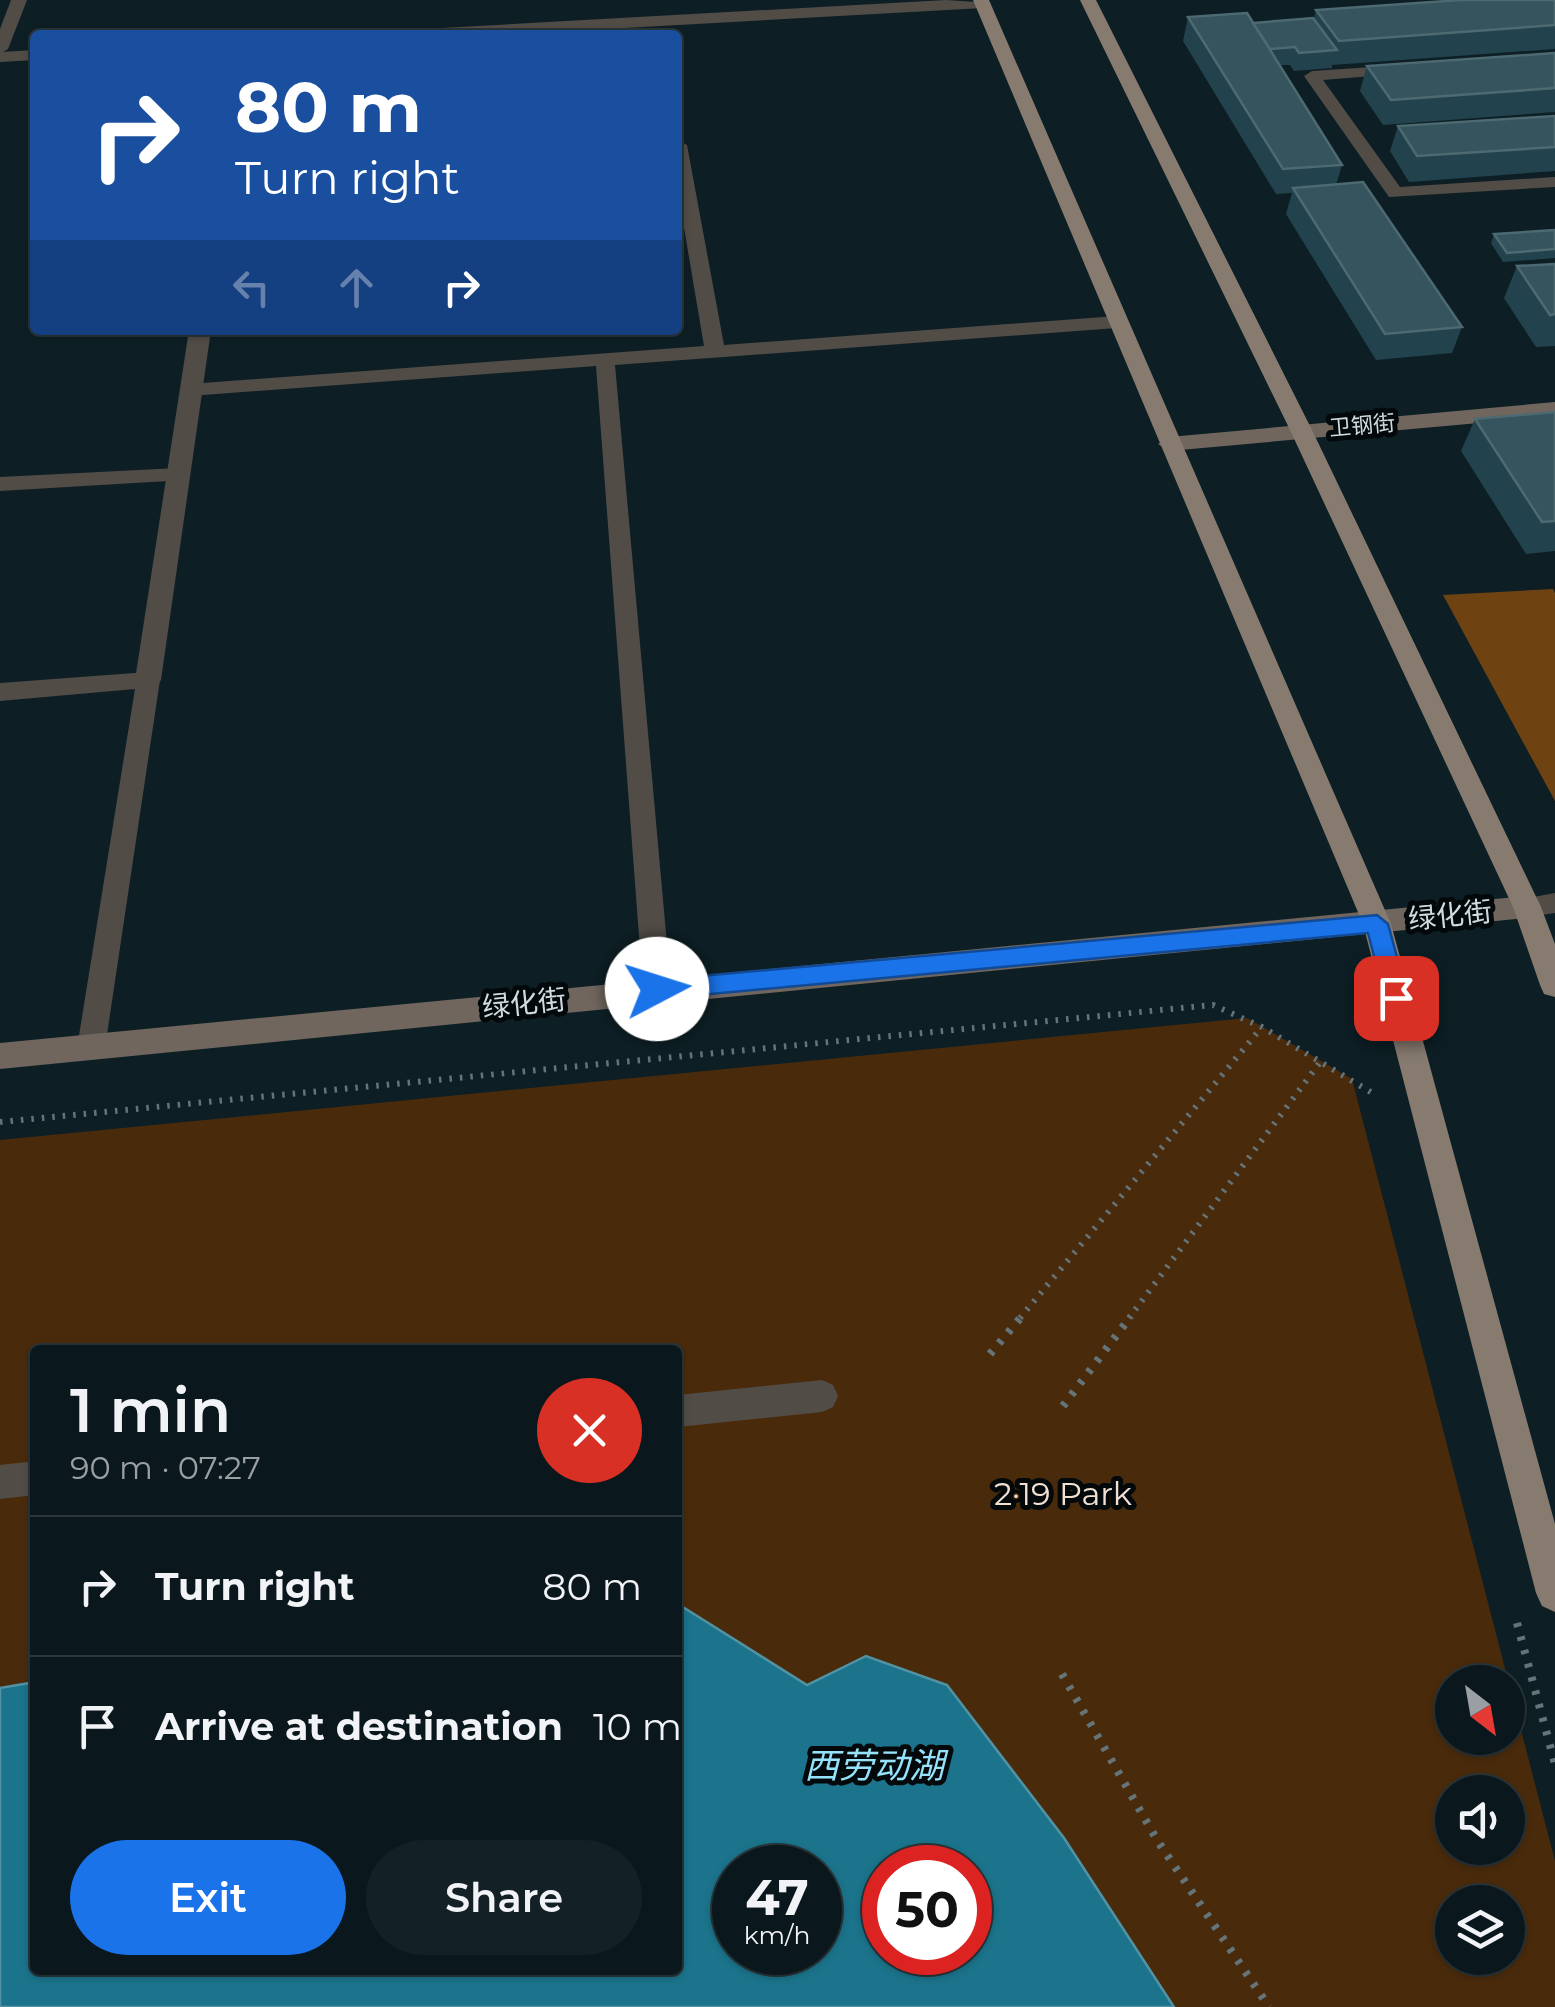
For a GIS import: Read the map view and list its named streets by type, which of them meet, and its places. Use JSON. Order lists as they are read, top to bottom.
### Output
{
  "streets": {
    "main road": ["卫钢街", "绿化街"]
  },
  "water": ["西劳动湖"],
  "parks": ["2·19 Park"],
  "north": "bottom right",
  "page": {
    "turn": ["80 m", "Turn right"],
    "heading": ["1 min", "90 m · 07:27"],
    "list": [
      {
        "name": "Turn right",
        "value": "80 m"
      },
      {
        "name": "Arrive at destination",
        "value": "10 m"
      }
    ],
    "buttons": ["Exit", "Share"],
    "speed": "47 km/h",
    "limit": "50"
  }
}
